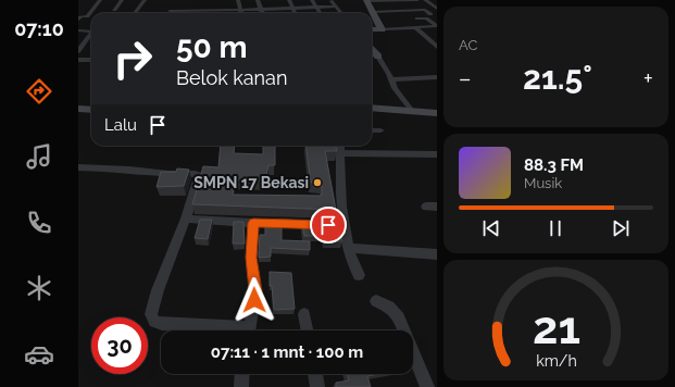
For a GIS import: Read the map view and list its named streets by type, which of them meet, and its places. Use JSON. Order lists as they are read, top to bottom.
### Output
{
  "places": ["SMPN 17 Bekasi"],
  "page": {
    "tabs": "07:10",
    "tile": "AC",
    "turn": ["50 m", "Belok kanan"],
    "heat": ["−", "21.5°", "+"],
    "then": "Lalu",
    "song": ["88.3 FM", "Musik"],
    "limit": "30",
    "trip": "07:11 · 1 mnt · 100 m",
    "gauge": ["21", "km/h"]
  }
}
